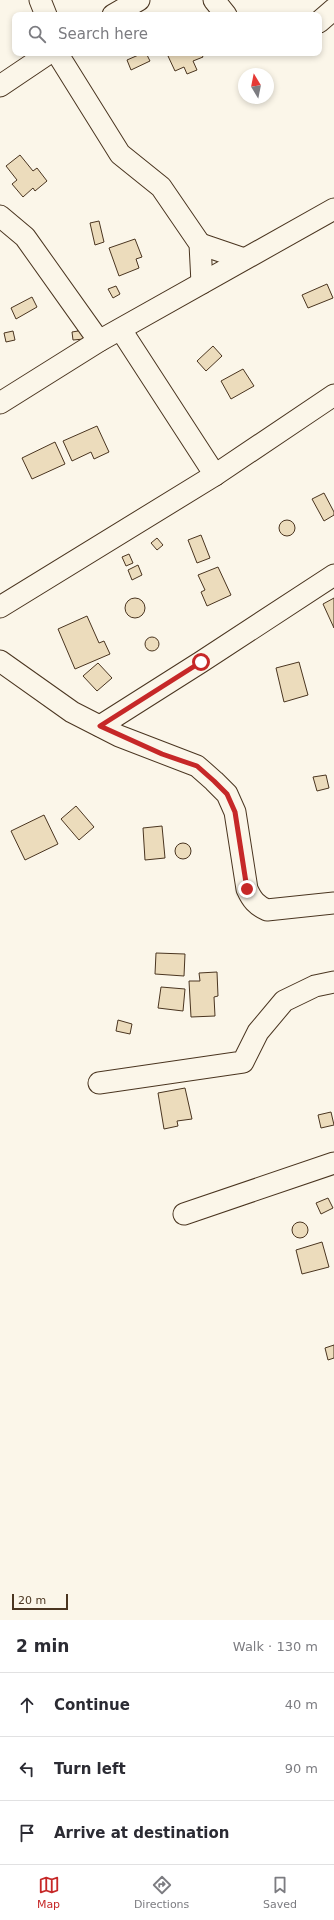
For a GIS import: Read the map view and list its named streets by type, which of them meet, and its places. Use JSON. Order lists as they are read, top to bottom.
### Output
{
  "scale_bar": "20 m",
  "north": "top",
  "page": {
    "search": "Search here",
    "scale": "20 m",
    "heading": ["2 min", "Walk · 130 m"],
    "list": [
      ["Continue", "40 m"],
      ["Turn left", "90 m"],
      "Arrive at destination"
    ],
    "nav": ["Map", "Directions", "Saved"]
  }
}
